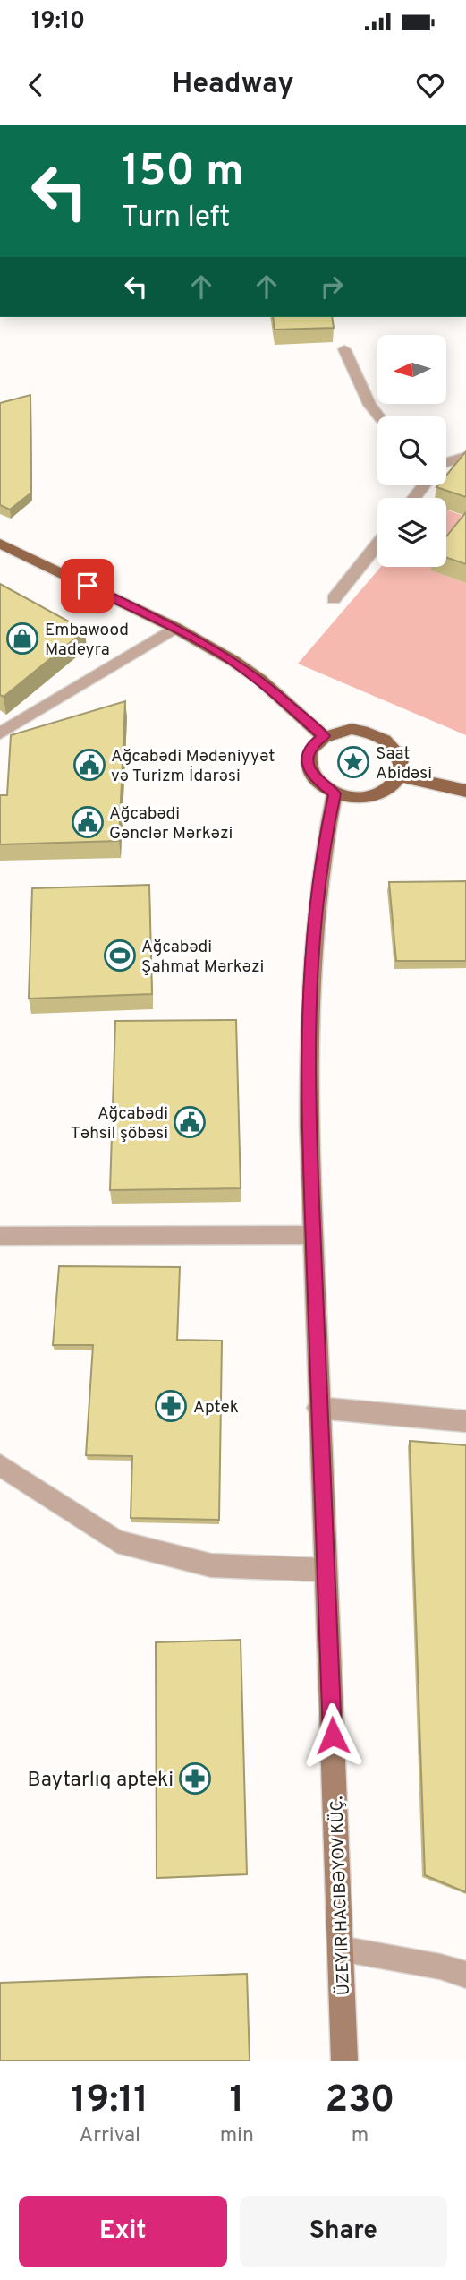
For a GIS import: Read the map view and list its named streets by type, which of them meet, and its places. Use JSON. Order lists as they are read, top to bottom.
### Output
{
  "places": {
    "shop": ["Embawood Madeyra"],
    "place": ["Saat Abidəsi"],
    "public building": ["Ağcabədi Mədəniyyət və Turizm İdarəsi", "Ağcabədi Gənclər Mərkəzi", "Ağcabədi Təhsil şöbəsi"],
    "sports": ["Ağcabədi Şahmat Mərkəzi"],
    "pharmacy": ["Aptek", "Baytarlıq apteki"]
  },
  "north": "left",
  "page": {
    "status": "19:10",
    "header": "Headway",
    "turn": ["150 m", "Turn left"],
    "eta": [
      "19:11",
      "Arrival",
      "1",
      "min",
      "230",
      "m"
    ],
    "buttons": ["Exit", "Share"]
  }
}
